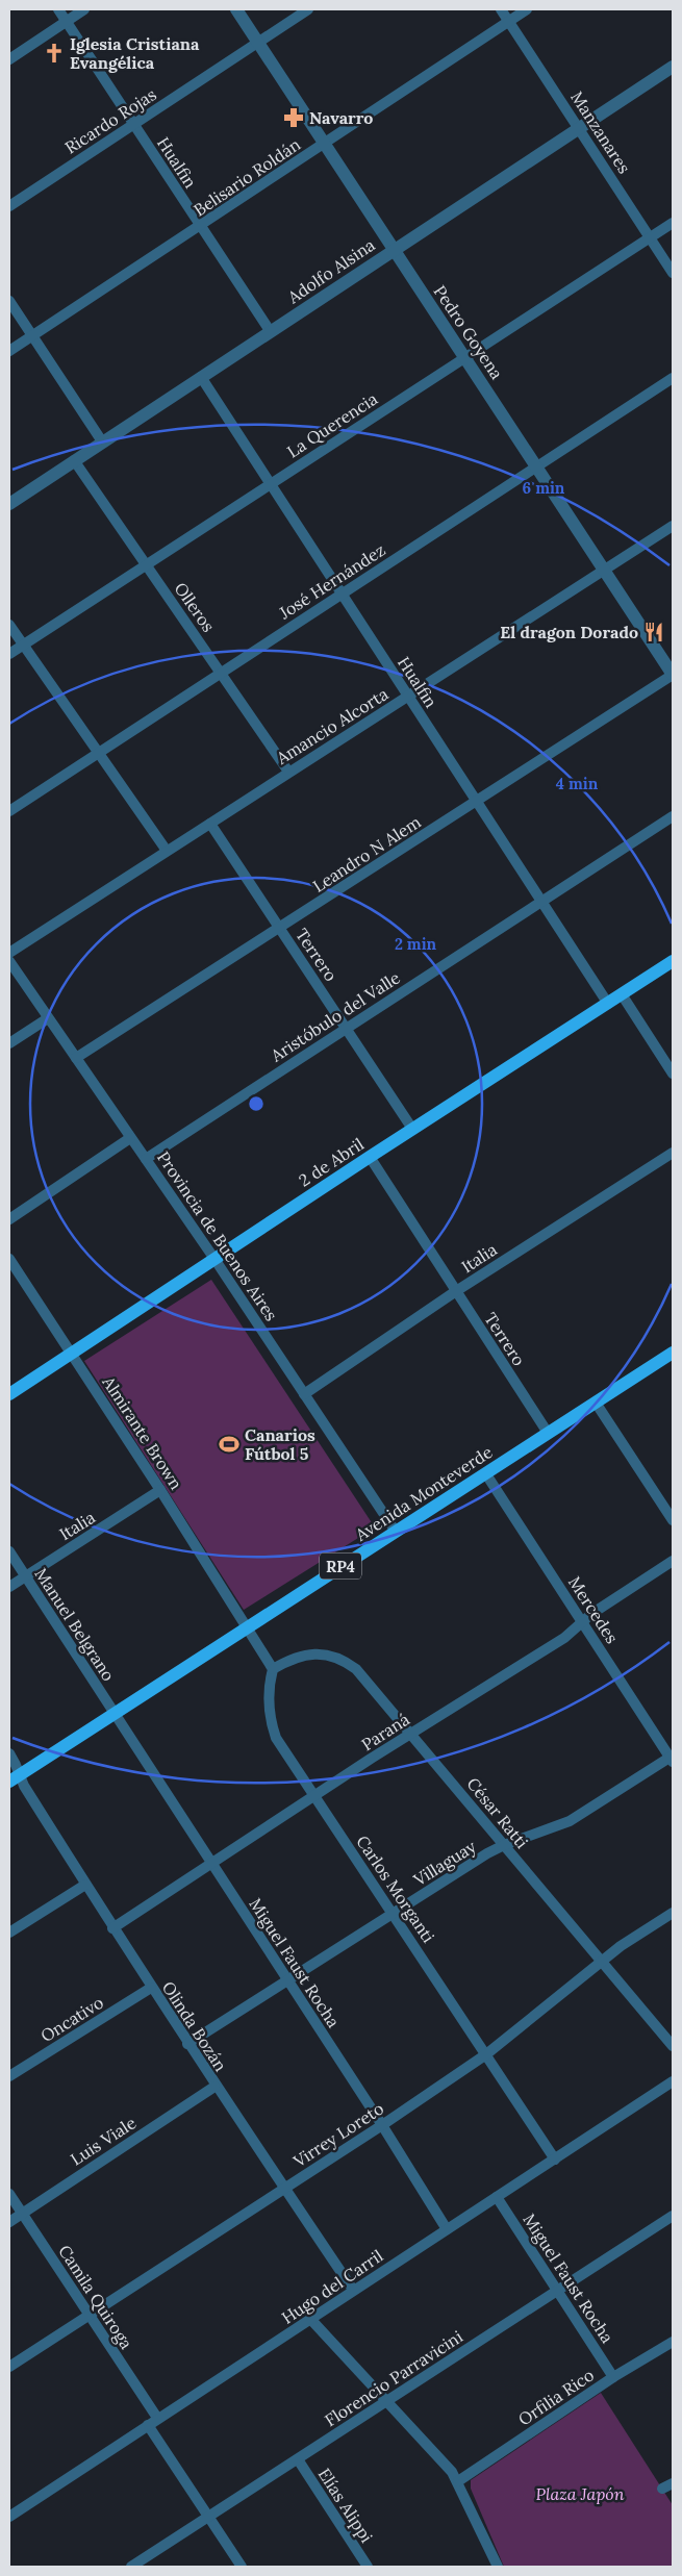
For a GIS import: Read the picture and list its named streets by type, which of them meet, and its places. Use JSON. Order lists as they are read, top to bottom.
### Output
{
  "streets": {
    "main road": ["2 de Abril", "Avenida Monteverde", "RP4"],
    "street": [
      "Ricardo Rojas",
      "Manzanares",
      "Hualfin",
      "Belisario Roldán",
      "Adolfo Alsina",
      "Pedro Goyena",
      "La Querencia",
      "José Hernández",
      "Olleros",
      "Amancio Alcorta",
      "Leandro N Alem",
      "Terrero",
      "Aristóbulo del Valle",
      "Provincia de Buenos Aires",
      "Italia",
      "Almirante Brown",
      "Mercedes",
      "Manuel Belgrano",
      "Paraná",
      "César Ratti",
      "Villaguay",
      "Carlos Morganti",
      "Miguel Faust Rocha",
      "Oncativo",
      "Olinda Bozán",
      "Virrey Loreto",
      "Luis Viale",
      "Hugo del Carril",
      "Camila Quiroga",
      "Florencio Parravicini",
      "Orfilia Rico",
      "Elías Alippi"
    ]
  },
  "crossings": [
    ["Ricardo Rojas", "Hualfin"],
    ["Ricardo Rojas", "Pedro Goyena"],
    ["Manzanares", "Belisario Roldán"],
    ["Manzanares", "Adolfo Alsina"],
    ["Manzanares", "La Querencia"],
    ["Hualfin", "Belisario Roldán"],
    ["Hualfin", "Adolfo Alsina"],
    ["Hualfin", "La Querencia"],
    ["Hualfin", "José Hernández"],
    ["Hualfin", "Amancio Alcorta"],
    ["Hualfin", "Leandro N Alem"],
    ["Hualfin", "Aristóbulo del Valle"],
    ["Hualfin", "2 de Abril"],
    ["Belisario Roldán", "Pedro Goyena"],
    ["Adolfo Alsina", "Pedro Goyena"],
    ["Adolfo Alsina", "Olleros"],
    ["Pedro Goyena", "La Querencia"],
    ["Pedro Goyena", "José Hernández"],
    ["Pedro Goyena", "Amancio Alcorta"],
    ["Pedro Goyena", "Leandro N Alem"],
    ["La Querencia", "Olleros"],
    ["José Hernández", "Olleros"],
    ["Olleros", "Amancio Alcorta"],
    ["Amancio Alcorta", "Terrero"],
    ["Leandro N Alem", "Terrero"],
    ["Leandro N Alem", "Provincia de Buenos Aires"],
    ["Terrero", "Aristóbulo del Valle"],
    ["Terrero", "2 de Abril"],
    ["Terrero", "Italia"],
    ["Terrero", "Avenida Monteverde"],
    ["Aristóbulo del Valle", "Provincia de Buenos Aires"],
    ["2 de Abril", "Provincia de Buenos Aires"],
    ["2 de Abril", "Almirante Brown"],
    ["Provincia de Buenos Aires", "Italia"],
    ["Provincia de Buenos Aires", "Avenida Monteverde"],
    ["Italia", "Almirante Brown"],
    ["Italia", "Manuel Belgrano"],
    ["Almirante Brown", "Avenida Monteverde"],
    ["Avenida Monteverde", "Mercedes"],
    ["Avenida Monteverde", "Manuel Belgrano"],
    ["Avenida Monteverde", "Miguel Faust Rocha"],
    ["Avenida Monteverde", "Olinda Bozán"],
    ["Mercedes", "Paraná"],
    ["Mercedes", "Villaguay"],
    ["Manuel Belgrano", "Miguel Faust Rocha"],
    ["Paraná", "César Ratti"],
    ["Paraná", "Carlos Morganti"],
    ["Paraná", "Miguel Faust Rocha"],
    ["Paraná", "Olinda Bozán"],
    ["César Ratti", "Villaguay"],
    ["César Ratti", "Carlos Morganti"],
    ["César Ratti", "Virrey Loreto"],
    ["Villaguay", "Carlos Morganti"],
    ["Villaguay", "Miguel Faust Rocha"],
    ["Villaguay", "Olinda Bozán"],
    ["Carlos Morganti", "Virrey Loreto"],
    ["Carlos Morganti", "Hugo del Carril"],
    ["Miguel Faust Rocha", "Virrey Loreto"],
    ["Miguel Faust Rocha", "Hugo del Carril"],
    ["Miguel Faust Rocha", "Florencio Parravicini"],
    ["Miguel Faust Rocha", "Orfilia Rico"],
    ["Oncativo", "Olinda Bozán"],
    ["Olinda Bozán", "Virrey Loreto"],
    ["Olinda Bozán", "Luis Viale"],
    ["Olinda Bozán", "Hugo del Carril"],
    ["Virrey Loreto", "Camila Quiroga"],
    ["Luis Viale", "Camila Quiroga"],
    ["Hugo del Carril", "Camila Quiroga"],
    ["Florencio Parravicini", "Elías Alippi"]
  ],
  "parks": ["Plaza Japón"],
  "places": {
    "church": ["Iglesia Cristiana Evangélica"],
    "pharmacy": ["Navarro"],
    "restaurant": ["El dragon Dorado"],
    "sports": ["Canarios Fútbol 5"]
  },
  "rings": ["6 min", "4 min", "2 min"]
}
